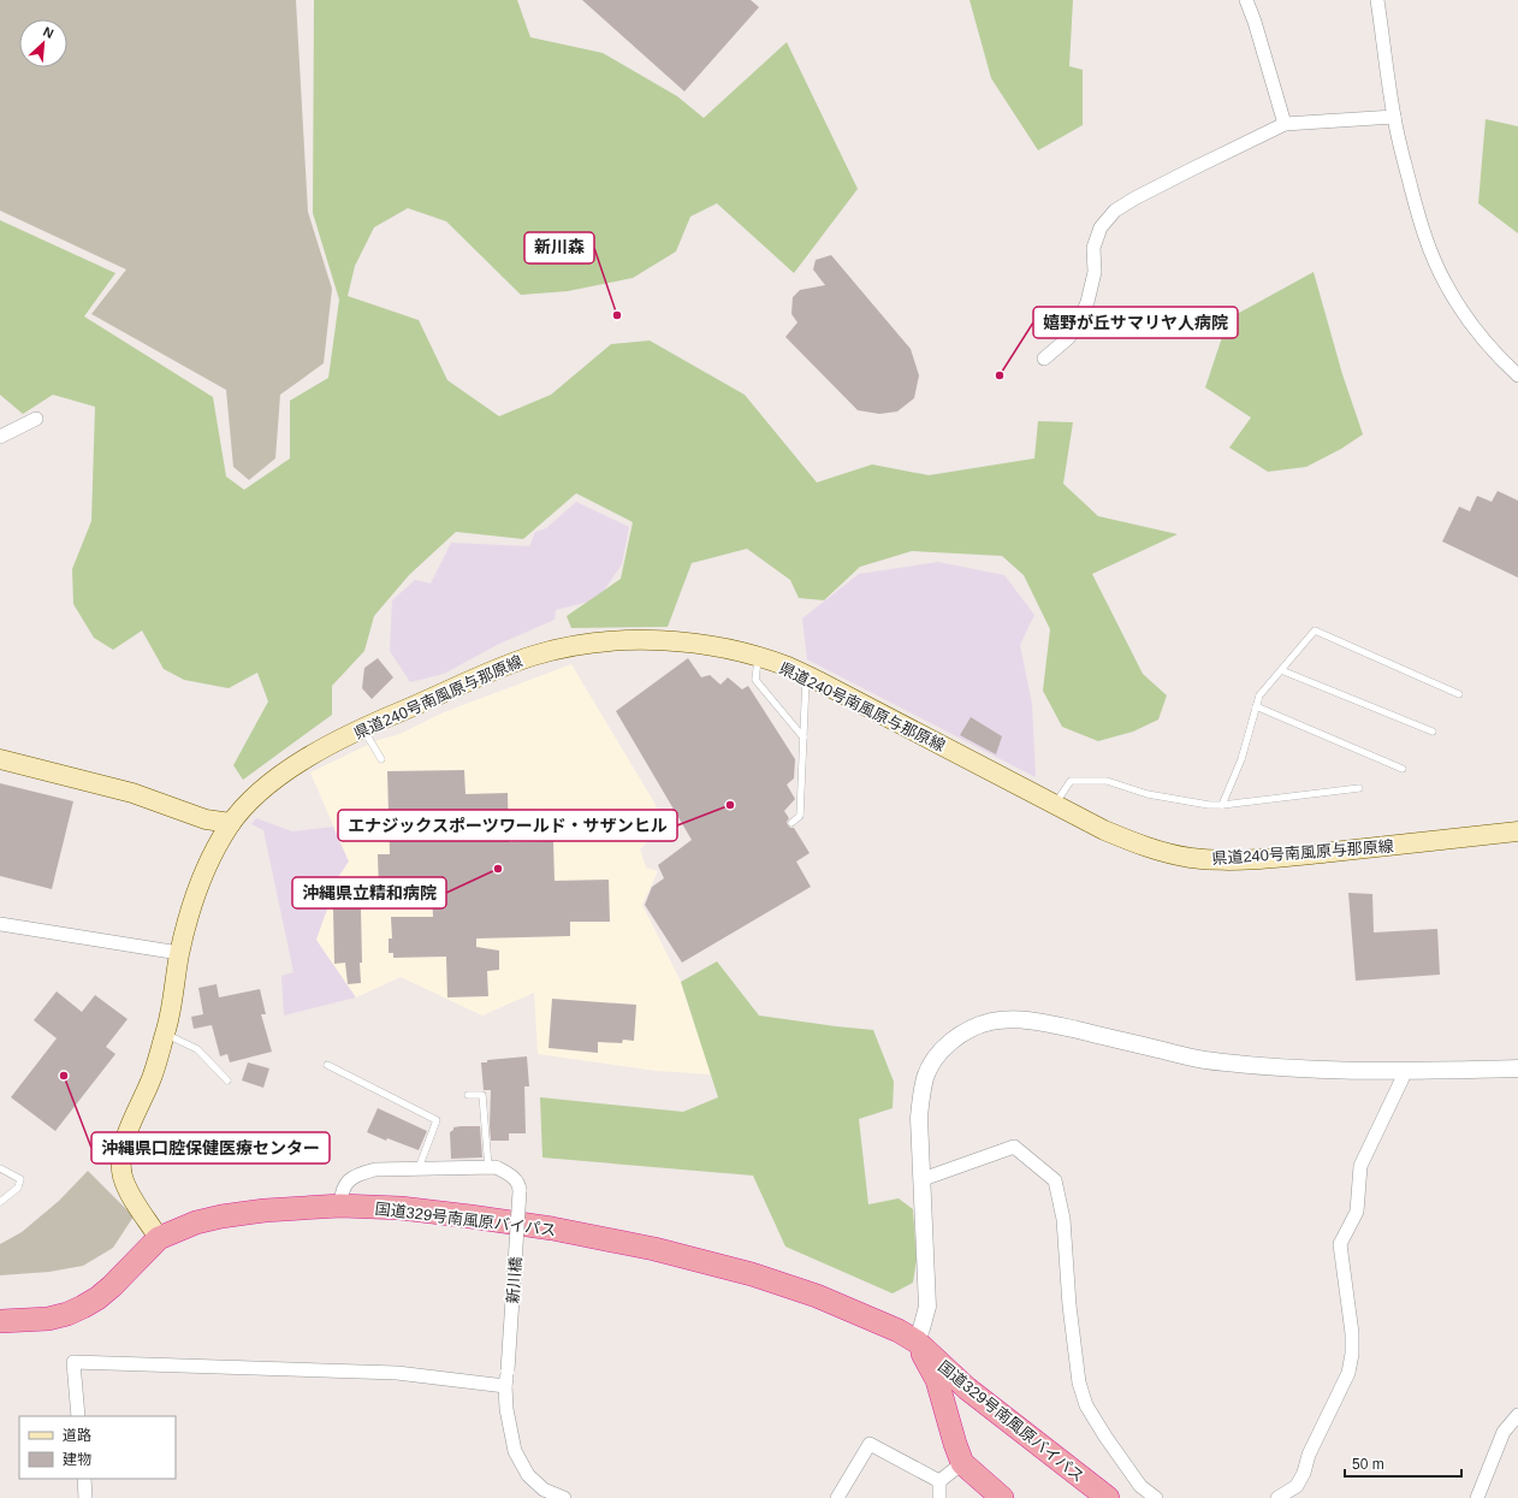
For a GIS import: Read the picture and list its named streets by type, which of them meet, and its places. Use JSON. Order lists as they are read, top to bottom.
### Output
{
  "streets": {
    "highway": ["国道329号南風原バイパス"],
    "main road": ["県道240号南風原与那原線"],
    "street": ["新川橋"]
  },
  "crossings": [
    ["県道240号南風原与那原線", "国道329号南風原バイパス"]
  ],
  "places": [
    "新川森",
    "嬉野が丘サマリヤ人病院",
    "エナジックスポーツワールド・サザンヒル",
    "沖縄県立精和病院",
    "沖縄県口腔保健医療センター"
  ],
  "legend": ["道路", "建物"],
  "scale_bar": "50 m",
  "north": "top right"
}
